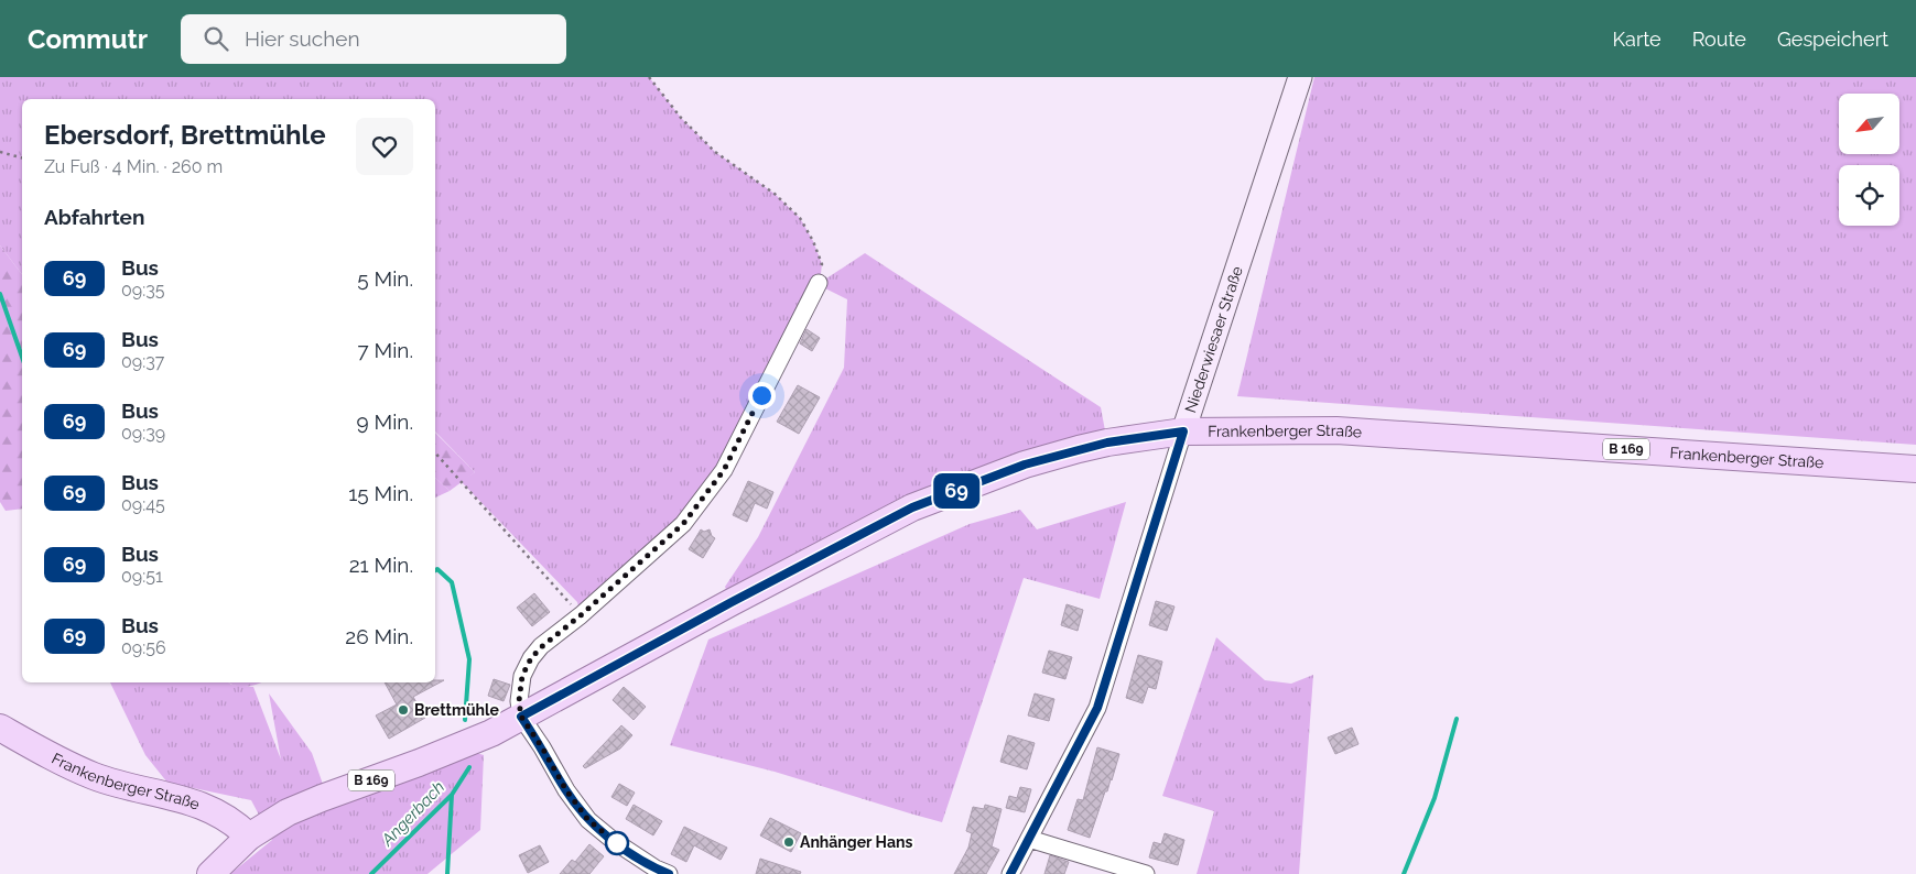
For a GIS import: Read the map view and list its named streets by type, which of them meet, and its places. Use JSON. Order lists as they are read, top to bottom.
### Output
{
  "streets": {
    "main road": ["Niederwiesaer Straße", "Frankenberger Straße", "B 169"]
  },
  "crossings": [
    ["Niederwiesaer Straße", "Frankenberger Straße"]
  ],
  "water": ["Angerbach"],
  "places": ["Brettmühle", "Anhänger Hans"],
  "lines": ["bus line 69"],
  "north": "bottom left",
  "page": {
    "header": "Commutr",
    "search": "Hier suchen",
    "nav": ["Karte", "Route", "Gespeichert"],
    "on_map": "69",
    "heading": [
      ["Ebersdorf, Brettmühle", "Zu Fuß · 4 Min. · 260 m"],
      "Abfahrten"
    ],
    "list": [
      {
        "mark": "69",
        "name": "Bus",
        "note": "09:35",
        "value": "5 Min."
      },
      {
        "mark": "69",
        "name": "Bus",
        "note": "09:37",
        "value": "7 Min."
      },
      {
        "mark": "69",
        "name": "Bus",
        "note": "09:39",
        "value": "9 Min."
      },
      {
        "mark": "69",
        "name": "Bus",
        "note": "09:45",
        "value": "15 Min."
      },
      {
        "mark": "69",
        "name": "Bus",
        "note": "09:51",
        "value": "21 Min."
      },
      {
        "mark": "69",
        "name": "Bus",
        "note": "09:56",
        "value": "26 Min."
      }
    ]
  }
}
